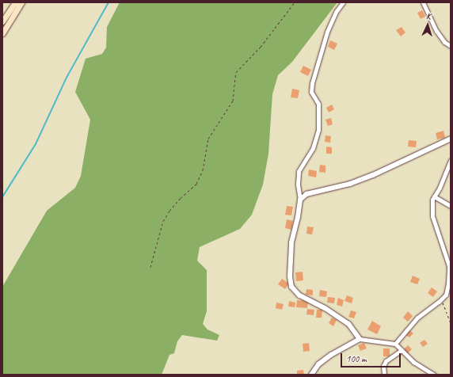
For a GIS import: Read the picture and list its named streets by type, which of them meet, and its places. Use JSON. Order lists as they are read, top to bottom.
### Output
{
  "scale_bar": "100 m",
  "north": "top"
}
